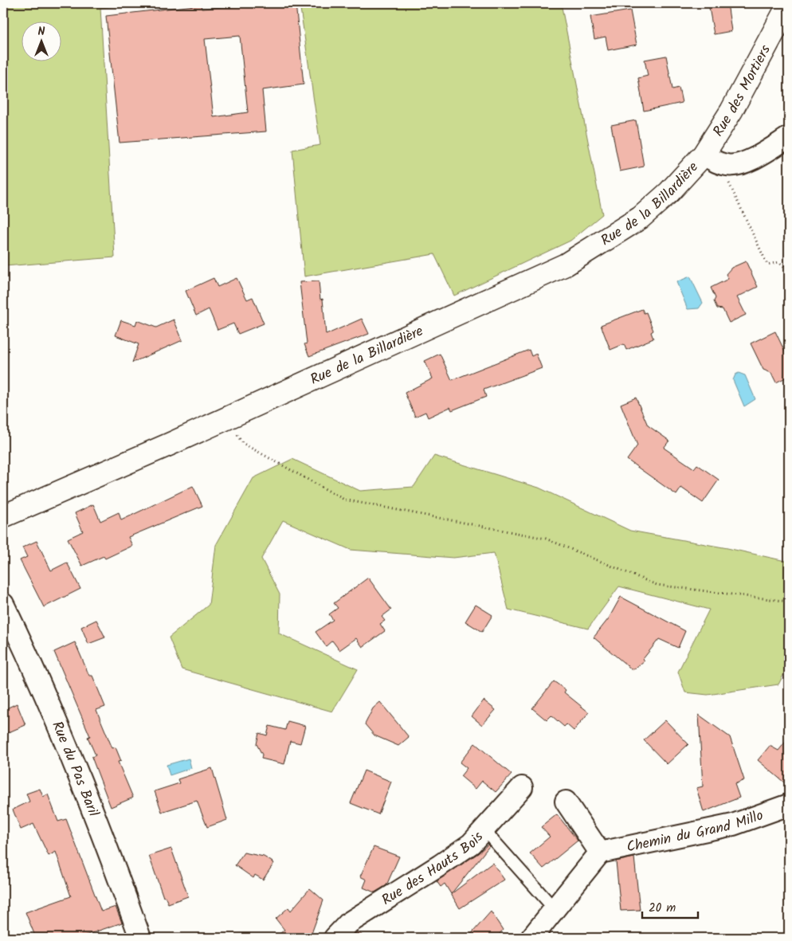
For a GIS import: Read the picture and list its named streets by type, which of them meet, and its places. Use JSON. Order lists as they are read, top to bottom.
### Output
{
  "streets": {
    "street": [
      "Rue des Mortiers",
      "Rue de la Billardière",
      "Rue du Pas Baril",
      "Chemin du Grand Millo",
      "Rue des Hauts Bois"
    ]
  },
  "crossings": [
    ["Rue des Mortiers", "Rue de la Billardière"]
  ],
  "scale_bar": "20 m",
  "north": "top"
}
